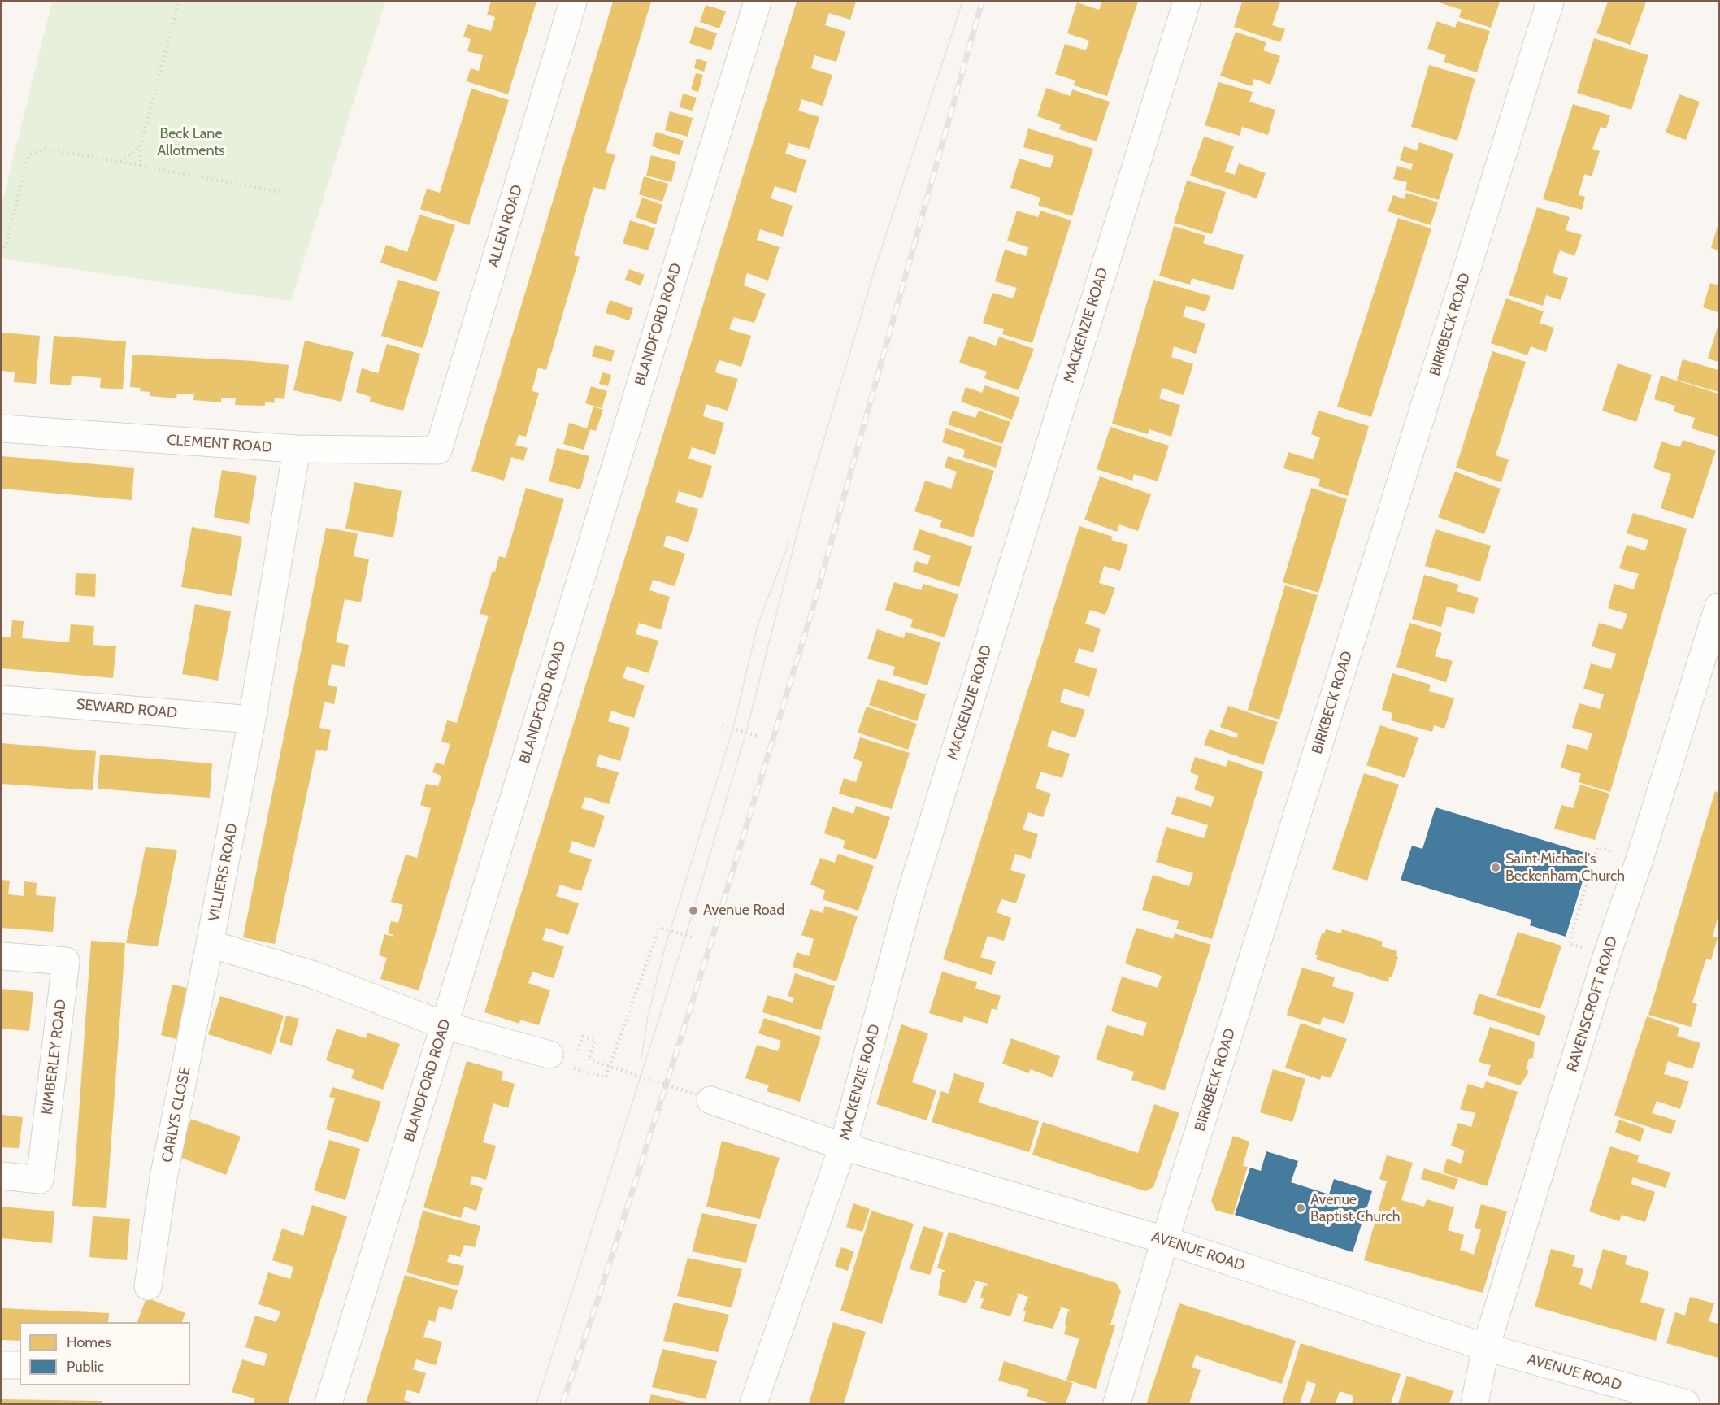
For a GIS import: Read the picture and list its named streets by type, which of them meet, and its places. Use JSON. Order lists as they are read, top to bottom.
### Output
{
  "streets": {
    "street": [
      "ALLEN ROAD",
      "BLANDFORD ROAD",
      "BIRKBECK ROAD",
      "MACKENZIE ROAD",
      "CLEMENT ROAD",
      "SEWARD ROAD",
      "VILLIERS ROAD",
      "RAVENSCROFT ROAD",
      "KIMBERLEY ROAD",
      "CARLYS CLOSE",
      "AVENUE ROAD"
    ]
  },
  "crossings": [
    ["ALLEN ROAD", "CLEMENT ROAD"],
    ["BIRKBECK ROAD", "AVENUE ROAD"],
    ["MACKENZIE ROAD", "AVENUE ROAD"],
    ["CLEMENT ROAD", "VILLIERS ROAD"],
    ["SEWARD ROAD", "VILLIERS ROAD"],
    ["VILLIERS ROAD", "CARLYS CLOSE"],
    ["RAVENSCROFT ROAD", "AVENUE ROAD"]
  ],
  "parks": ["Beck Lane Allotments"],
  "places": ["Saint Michael's Beckenham Church", "Avenue Road", "Avenue Baptist Church"],
  "legend": ["Homes", "Public"]
}
